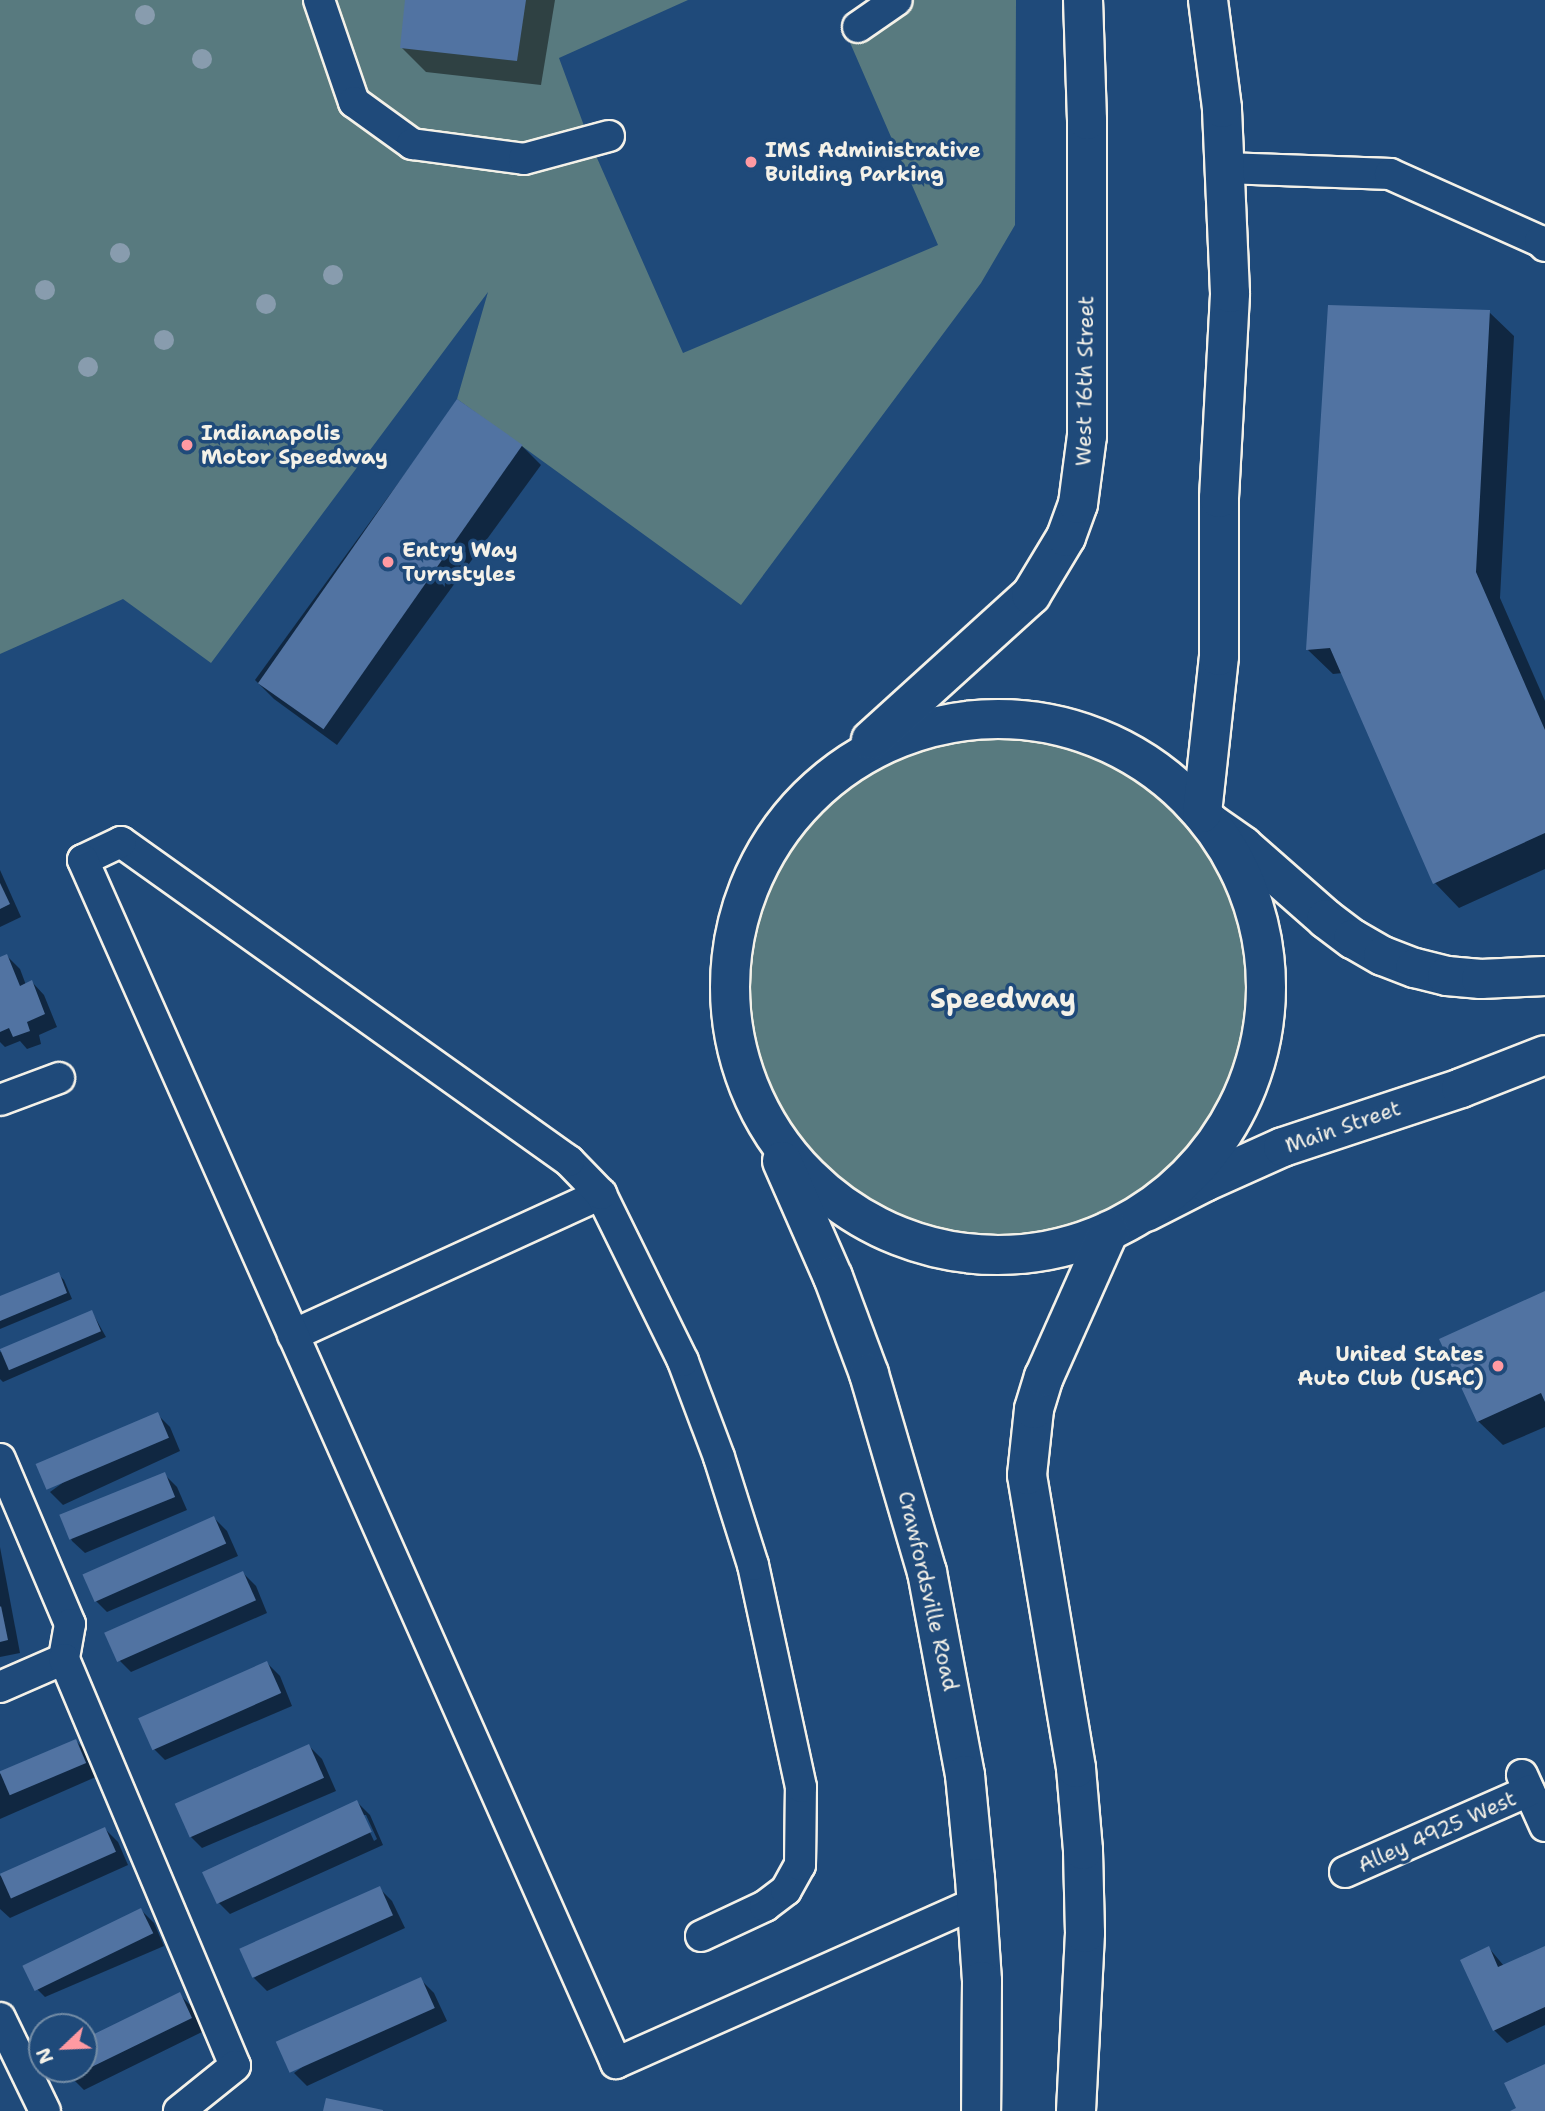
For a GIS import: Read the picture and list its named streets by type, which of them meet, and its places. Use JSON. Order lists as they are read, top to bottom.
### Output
{
  "streets": {
    "main road": ["West 16th Street", "Main Street", "Crawfordsville Road"],
    "lane": ["Alley 4925 West"]
  },
  "districts": ["Speedway"],
  "places": [
    "IMS Administrative Building Parking",
    "Indianapolis Motor Speedway",
    "Entry Way Turnstyles",
    "United States Auto Club (USAC)"
  ],
  "north": "bottom left"
}
